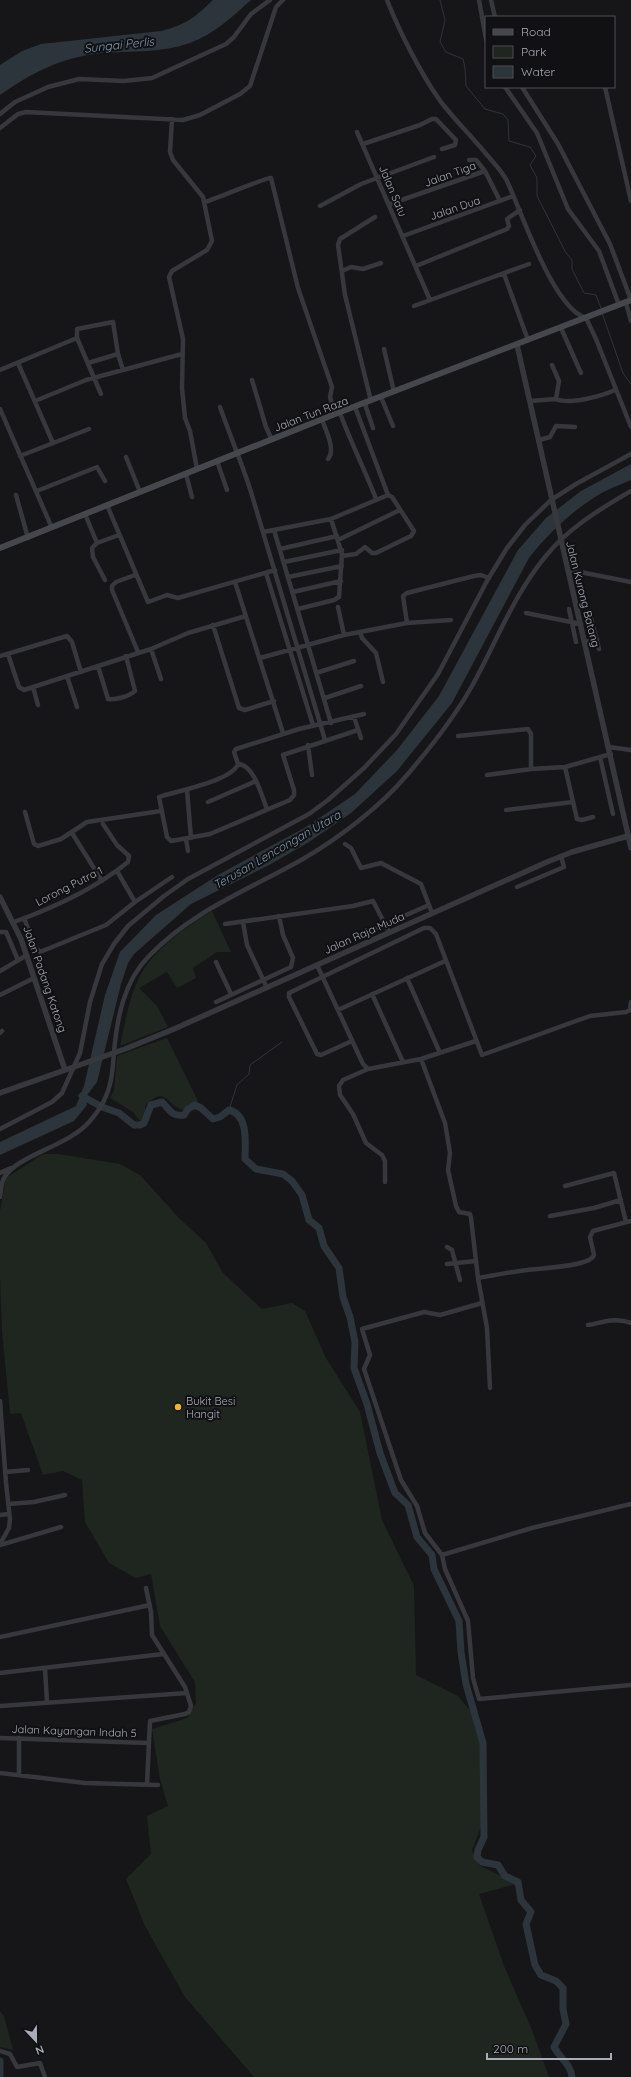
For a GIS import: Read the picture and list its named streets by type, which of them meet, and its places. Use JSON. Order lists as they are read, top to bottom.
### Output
{
  "streets": {
    "main road": ["Jalan Tun Raza"],
    "street": [
      "Jalan Tiga",
      "Jalan Satu",
      "Jalan Dua",
      "Jalan Kurong Batang",
      "Lorong Putra 1",
      "Jalan Raja Muda",
      "Jalan Padang Katong",
      "Jalan Kayangan Indah 5"
    ]
  },
  "crossings": [
    ["Jalan Tiga", "Jalan Satu"],
    ["Jalan Tiga", "Jalan Dua"],
    ["Jalan Satu", "Jalan Dua"],
    ["Jalan Tun Raza", "Jalan Kurong Batang"],
    ["Jalan Kurong Batang", "Jalan Raja Muda"],
    ["Lorong Putra 1", "Jalan Padang Katong"],
    ["Jalan Raja Muda", "Jalan Padang Katong"]
  ],
  "water": ["Sungai Perlis", "Terusan Lencongan Utara"],
  "places": ["Bukit Besi Hangit"],
  "legend": ["Road", "Park", "Water"],
  "scale_bar": "200 m",
  "north": "bottom"
}
